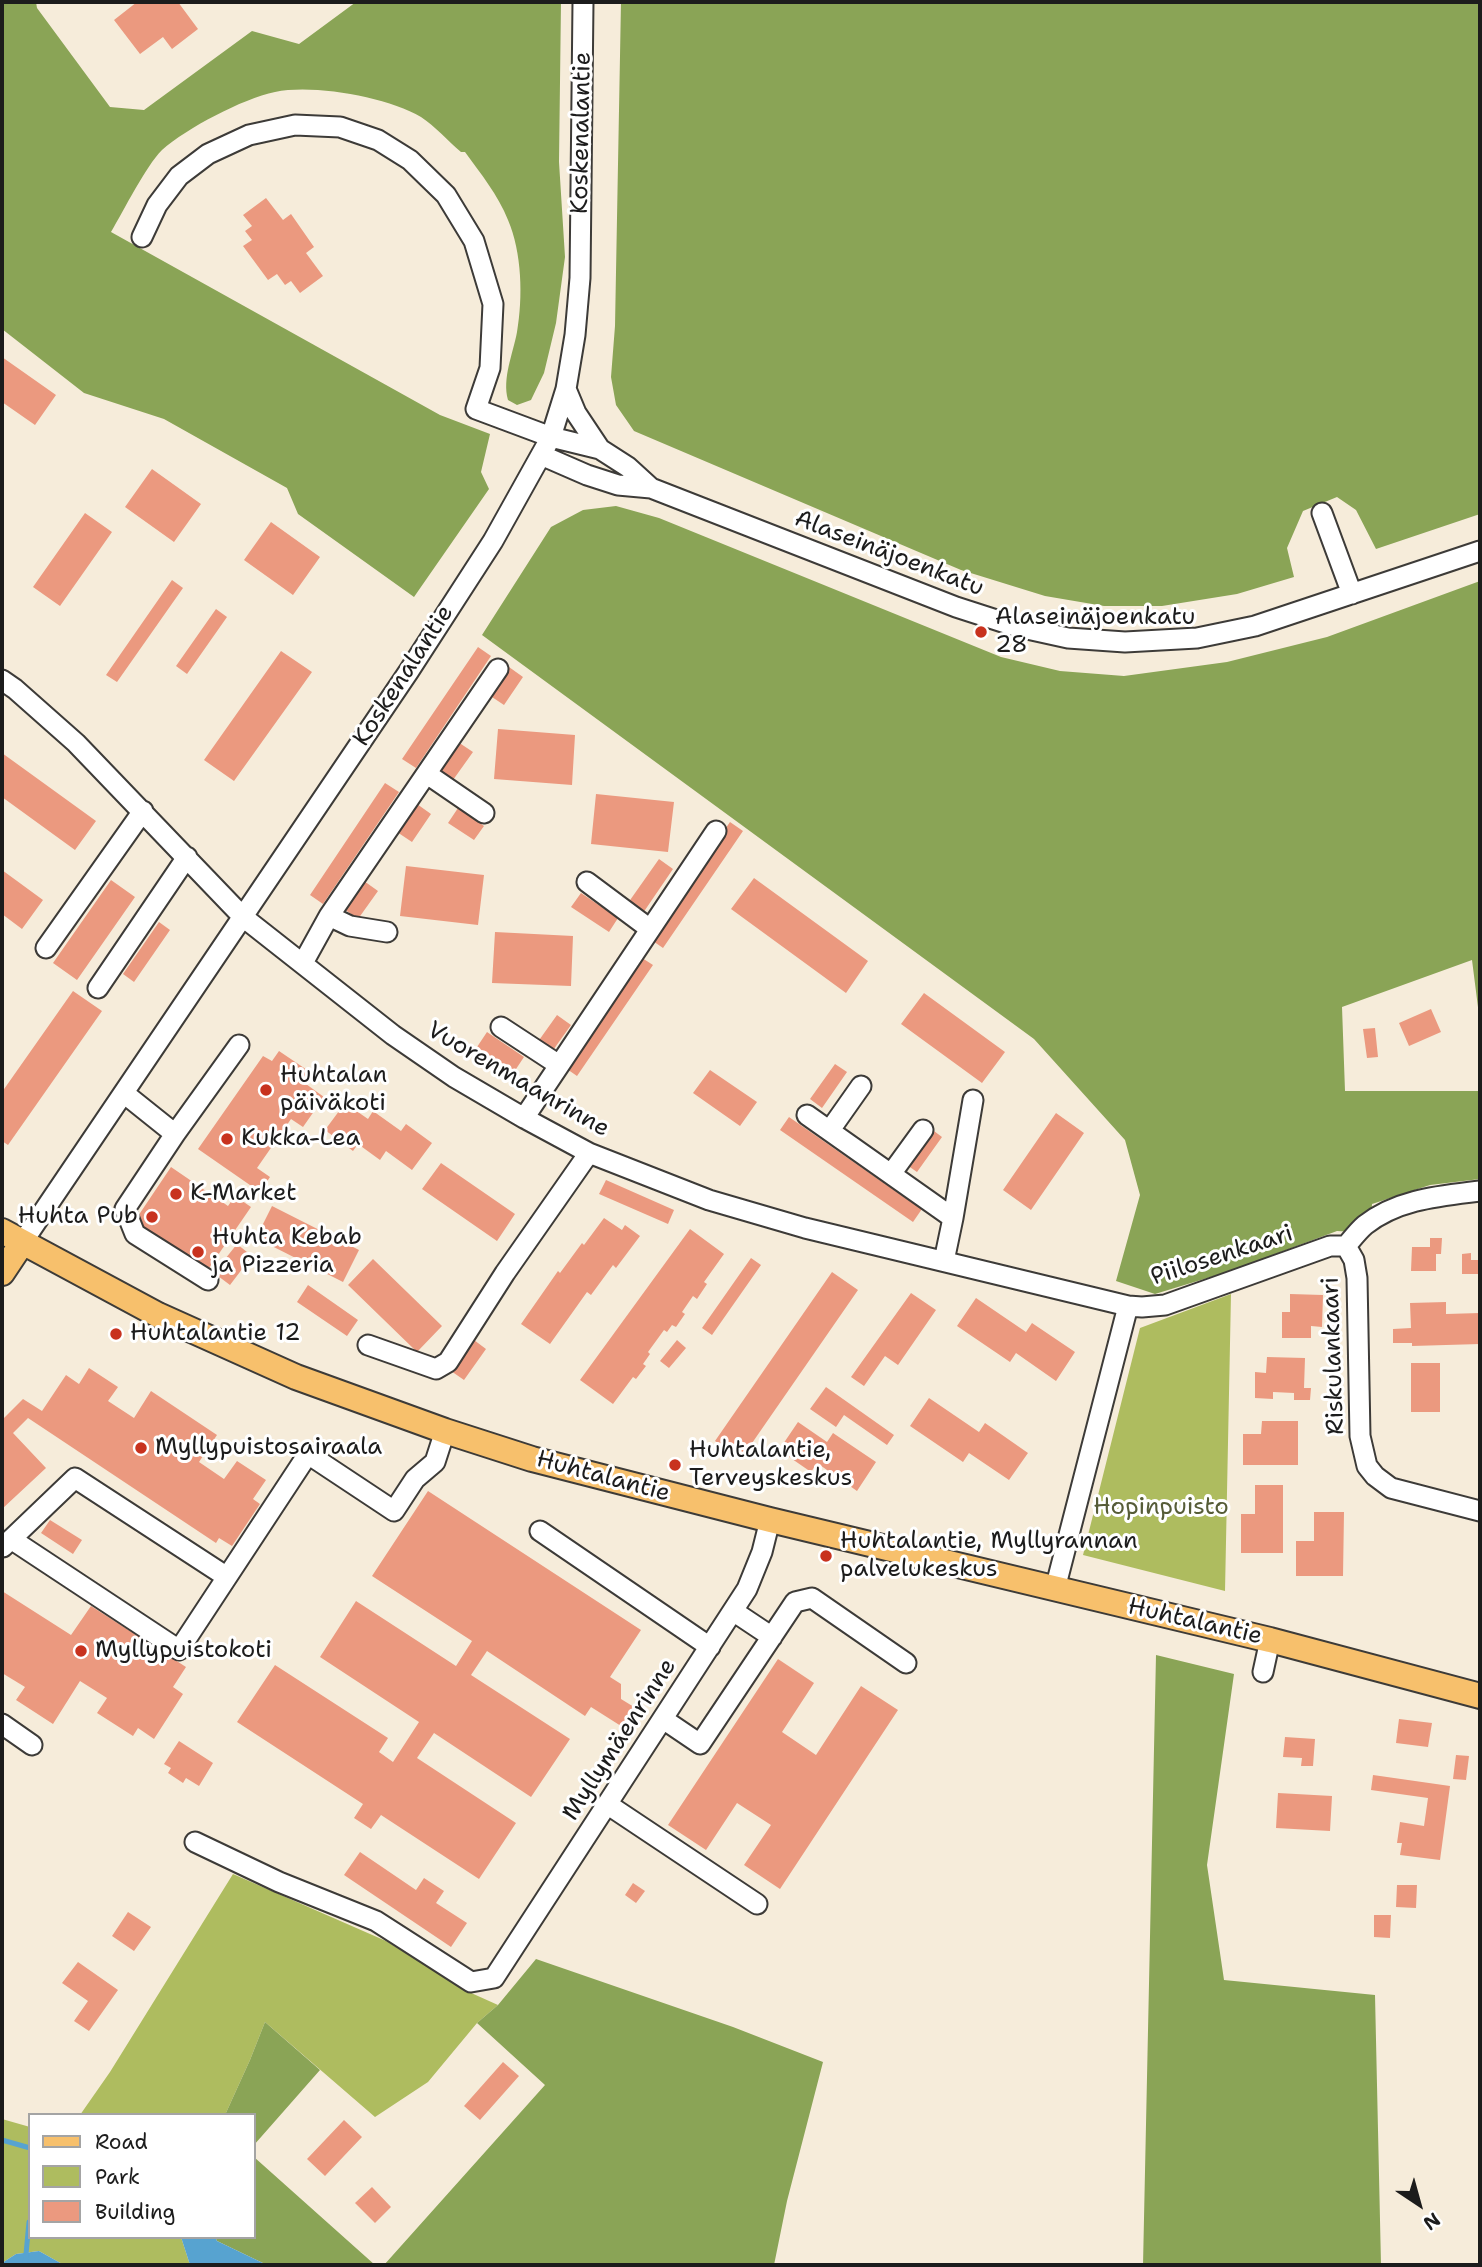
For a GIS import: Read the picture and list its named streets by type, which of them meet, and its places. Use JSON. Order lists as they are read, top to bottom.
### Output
{
  "streets": {
    "main road": ["Koskenalantie", "Huhtalantie"],
    "street": [
      "Alaseinäjoenkatu",
      "Vuorenmaanrinne",
      "Piilosenkaari",
      "Riskulankaari",
      "Myllymäenrinne"
    ]
  },
  "crossings": [
    ["Koskenalantie", "Alaseinäjoenkatu"],
    ["Koskenalantie", "Vuorenmaanrinne"],
    ["Koskenalantie", "Huhtalantie"],
    ["Vuorenmaanrinne", "Piilosenkaari"],
    ["Piilosenkaari", "Riskulankaari"],
    ["Piilosenkaari", "Huhtalantie"],
    ["Huhtalantie", "Myllymäenrinne"]
  ],
  "parks": ["Hopinpuisto"],
  "places": [
    "Alaseinäjoenkatu 28",
    "Huhtalan päiväkoti",
    "Kukka-Lea",
    "K-Market",
    "Huhta Pub",
    "Huhta Kebab ja Pizzeria",
    "Huhtalantie 12",
    "Myllypuistosairaala",
    "Huhtalantie, Terveyskeskus",
    "Huhtalantie, Myllyrannan palvelukeskus",
    "Myllypuistokoti"
  ],
  "legend": ["Road", "Park", "Building"],
  "north": "bottom right"
}
